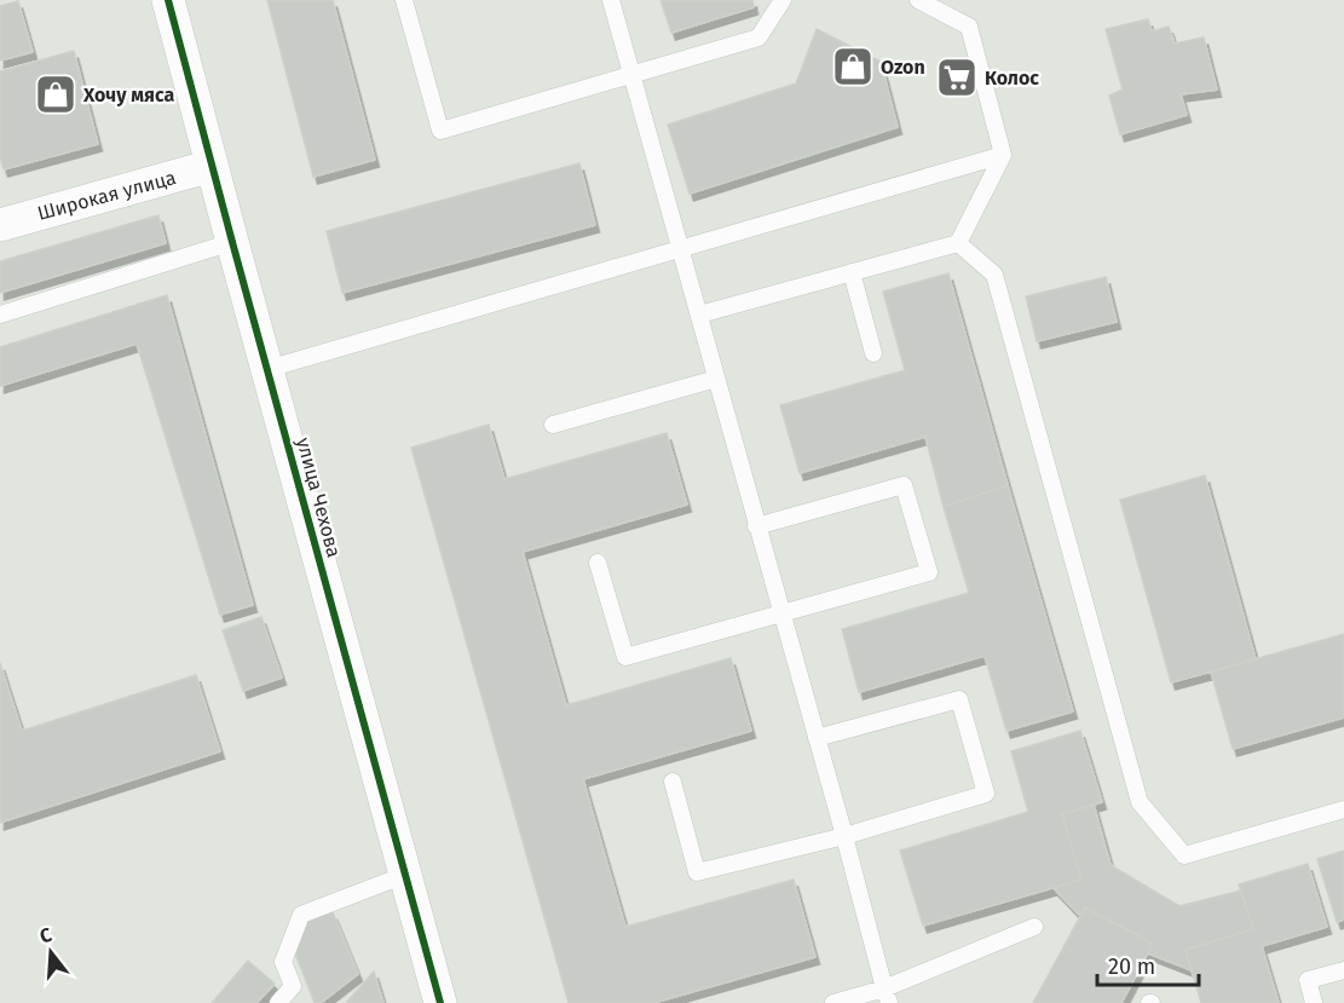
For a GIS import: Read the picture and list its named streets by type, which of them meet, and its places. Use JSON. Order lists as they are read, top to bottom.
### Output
{
  "streets": {
    "street": ["Широкая улица", "улица Чехова"]
  },
  "crossings": [
    ["Широкая улица", "улица Чехова"]
  ],
  "places": {
    "shop": ["Ozon", "Хочу мяса"],
    "supermarket": ["Колос"]
  },
  "scale_bar": "20 m",
  "north": "top"
}
